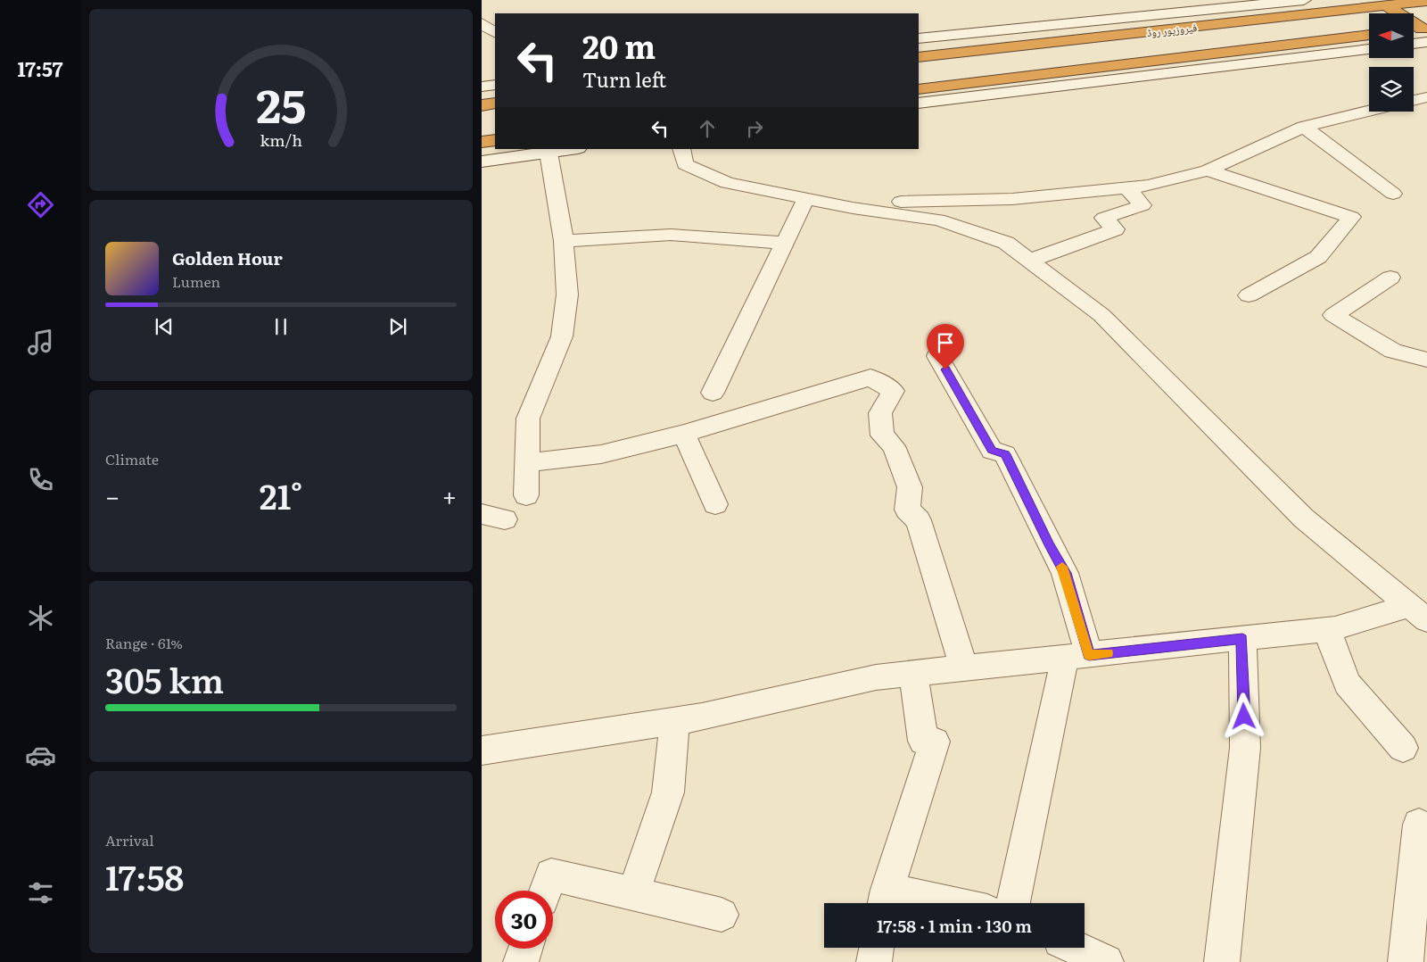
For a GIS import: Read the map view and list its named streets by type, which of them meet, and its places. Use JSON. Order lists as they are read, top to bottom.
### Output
{
  "streets": {
    "highway": ["فیروزپور روڈ"]
  },
  "north": "left",
  "page": {
    "tabs": "17:57",
    "turn": ["20 m", "Turn left"],
    "song": ["Golden Hour", "Lumen"],
    "tile": [
      "Climate",
      ["Range · 61%", "305 km"],
      ["Arrival", "17:58"]
    ],
    "heat": ["−", "21°", "+"],
    "limit": "30",
    "trip": "17:58 · 1 min · 130 m",
    "gauge": ["25", "km/h"]
  }
}
